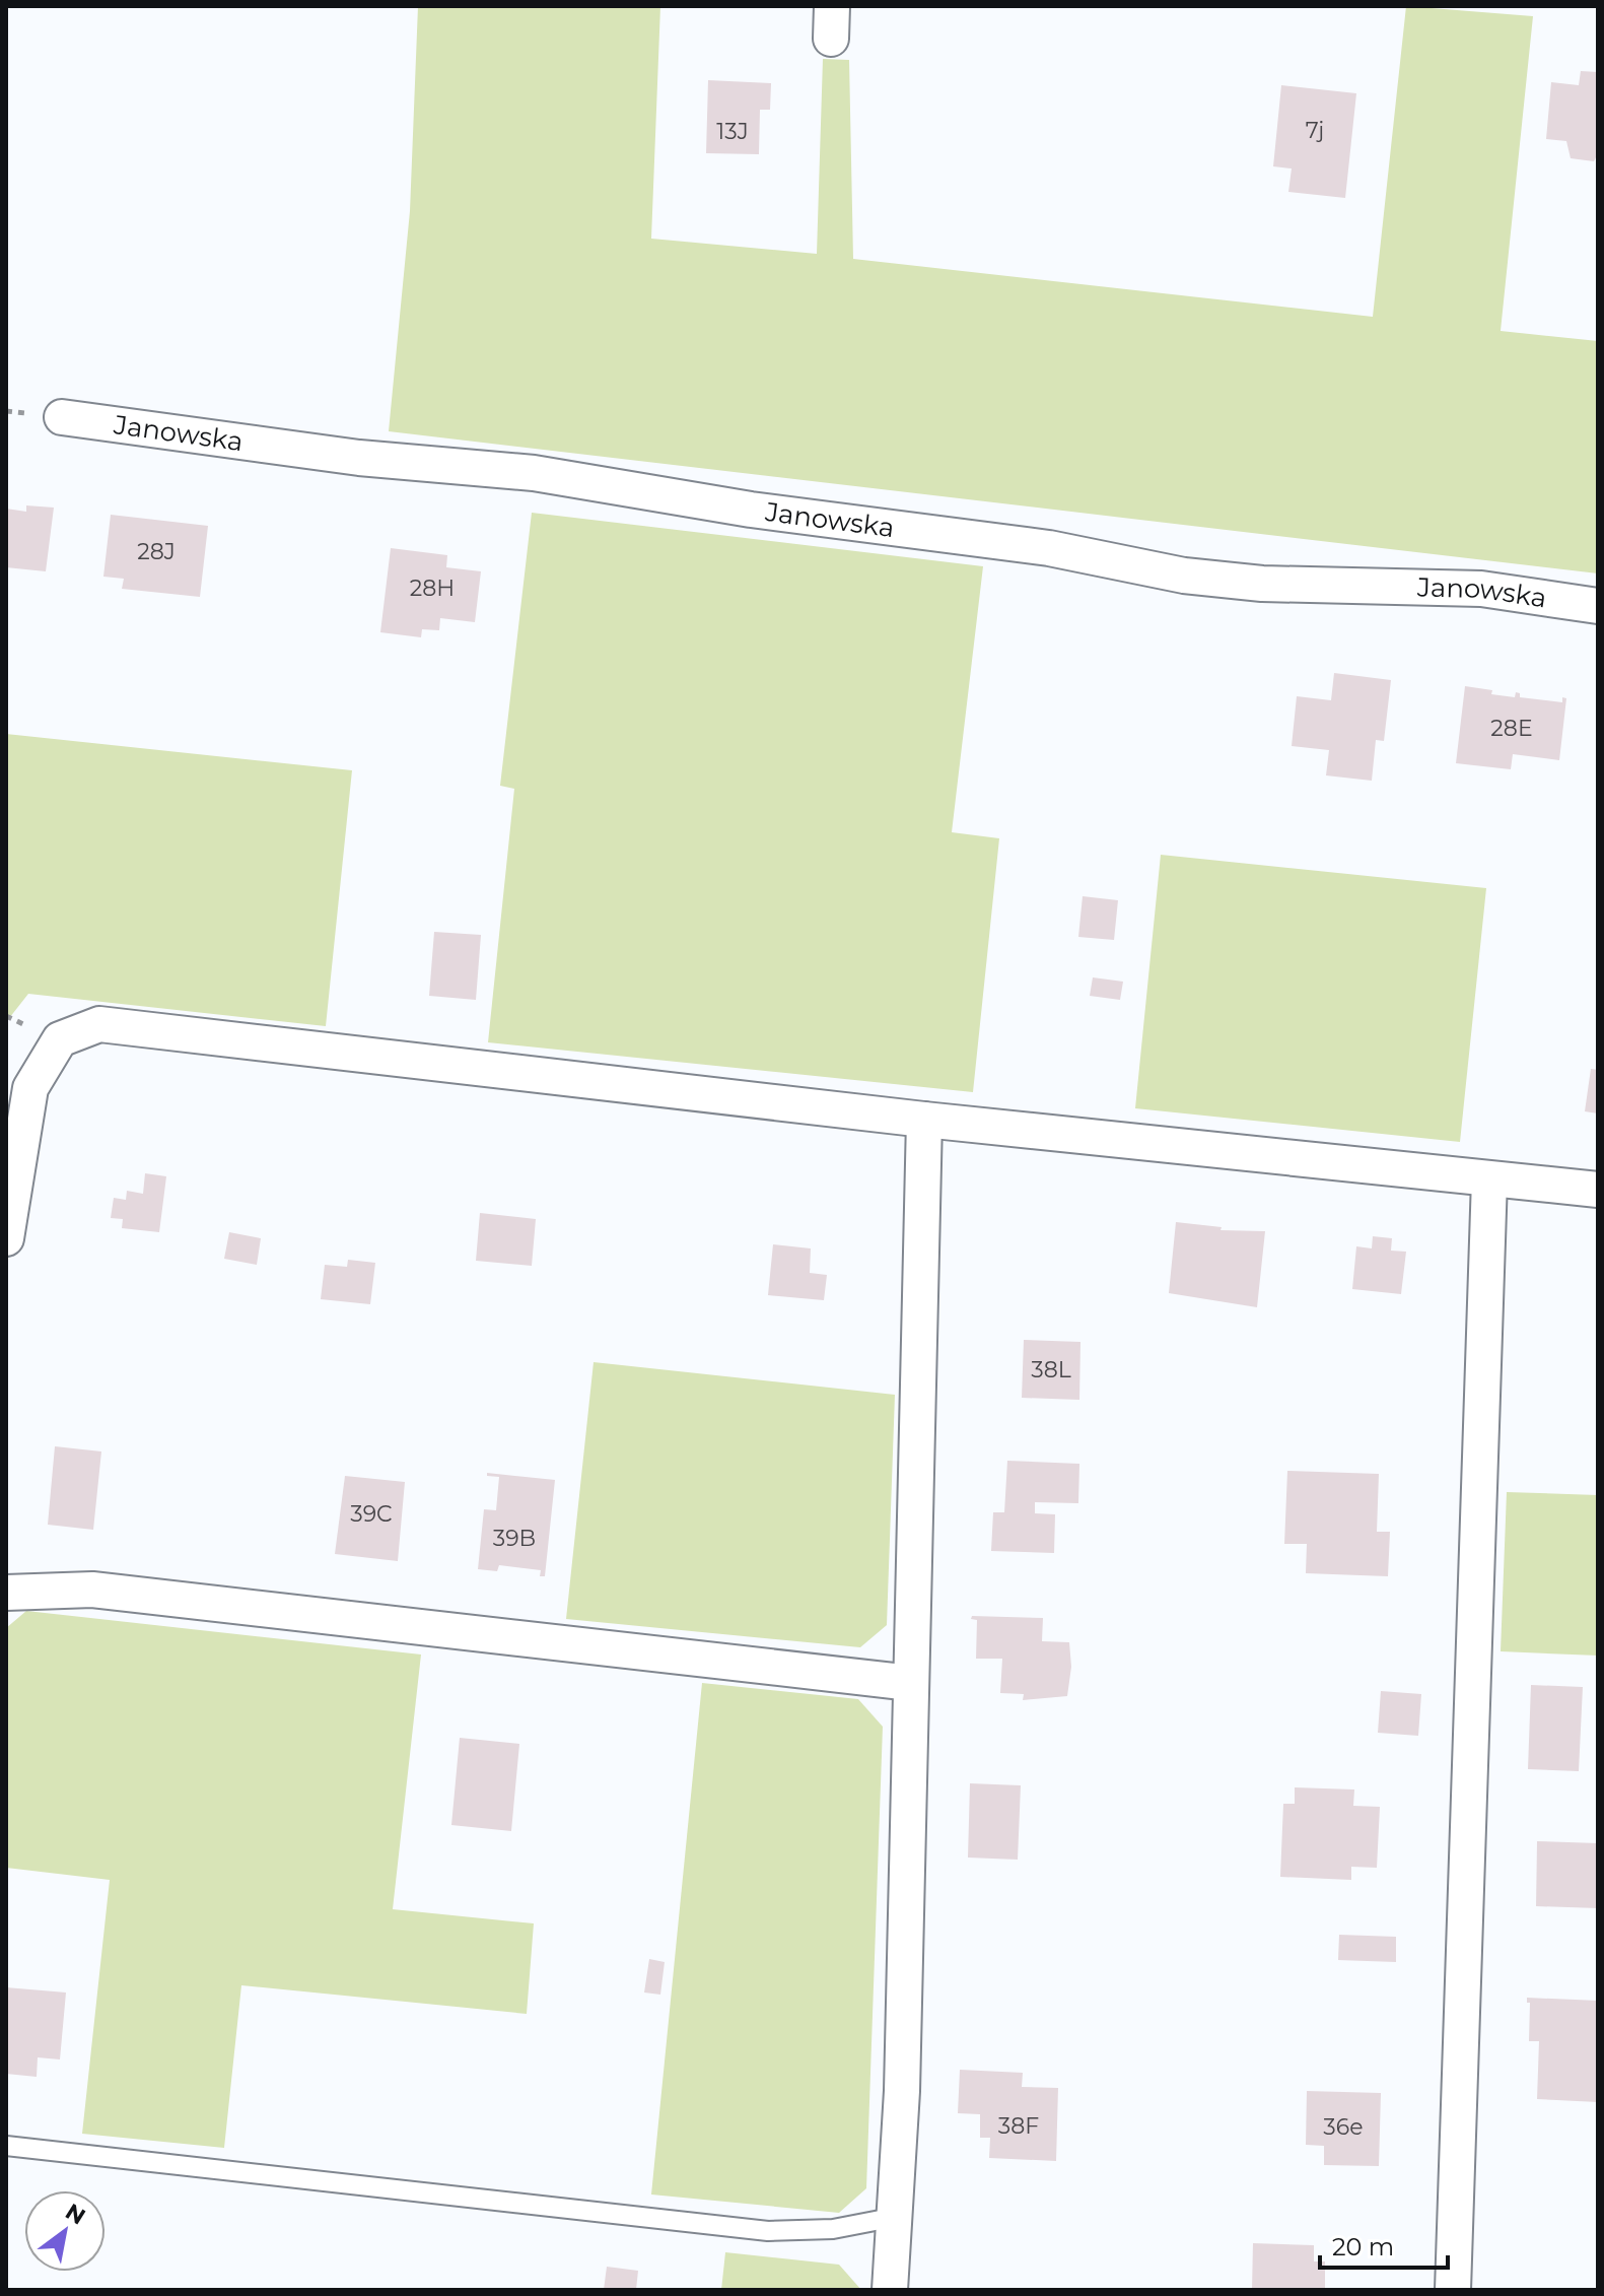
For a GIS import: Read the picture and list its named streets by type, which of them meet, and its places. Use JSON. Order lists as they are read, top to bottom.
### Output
{
  "streets": {
    "street": ["Janowska"]
  },
  "house_numbers": [
    "7j",
    "13J",
    "28J",
    "28H",
    "28E",
    "38L",
    "39C",
    "39B",
    "38F",
    "36e"
  ],
  "scale_bar": "20 m",
  "north": "top right"
}
